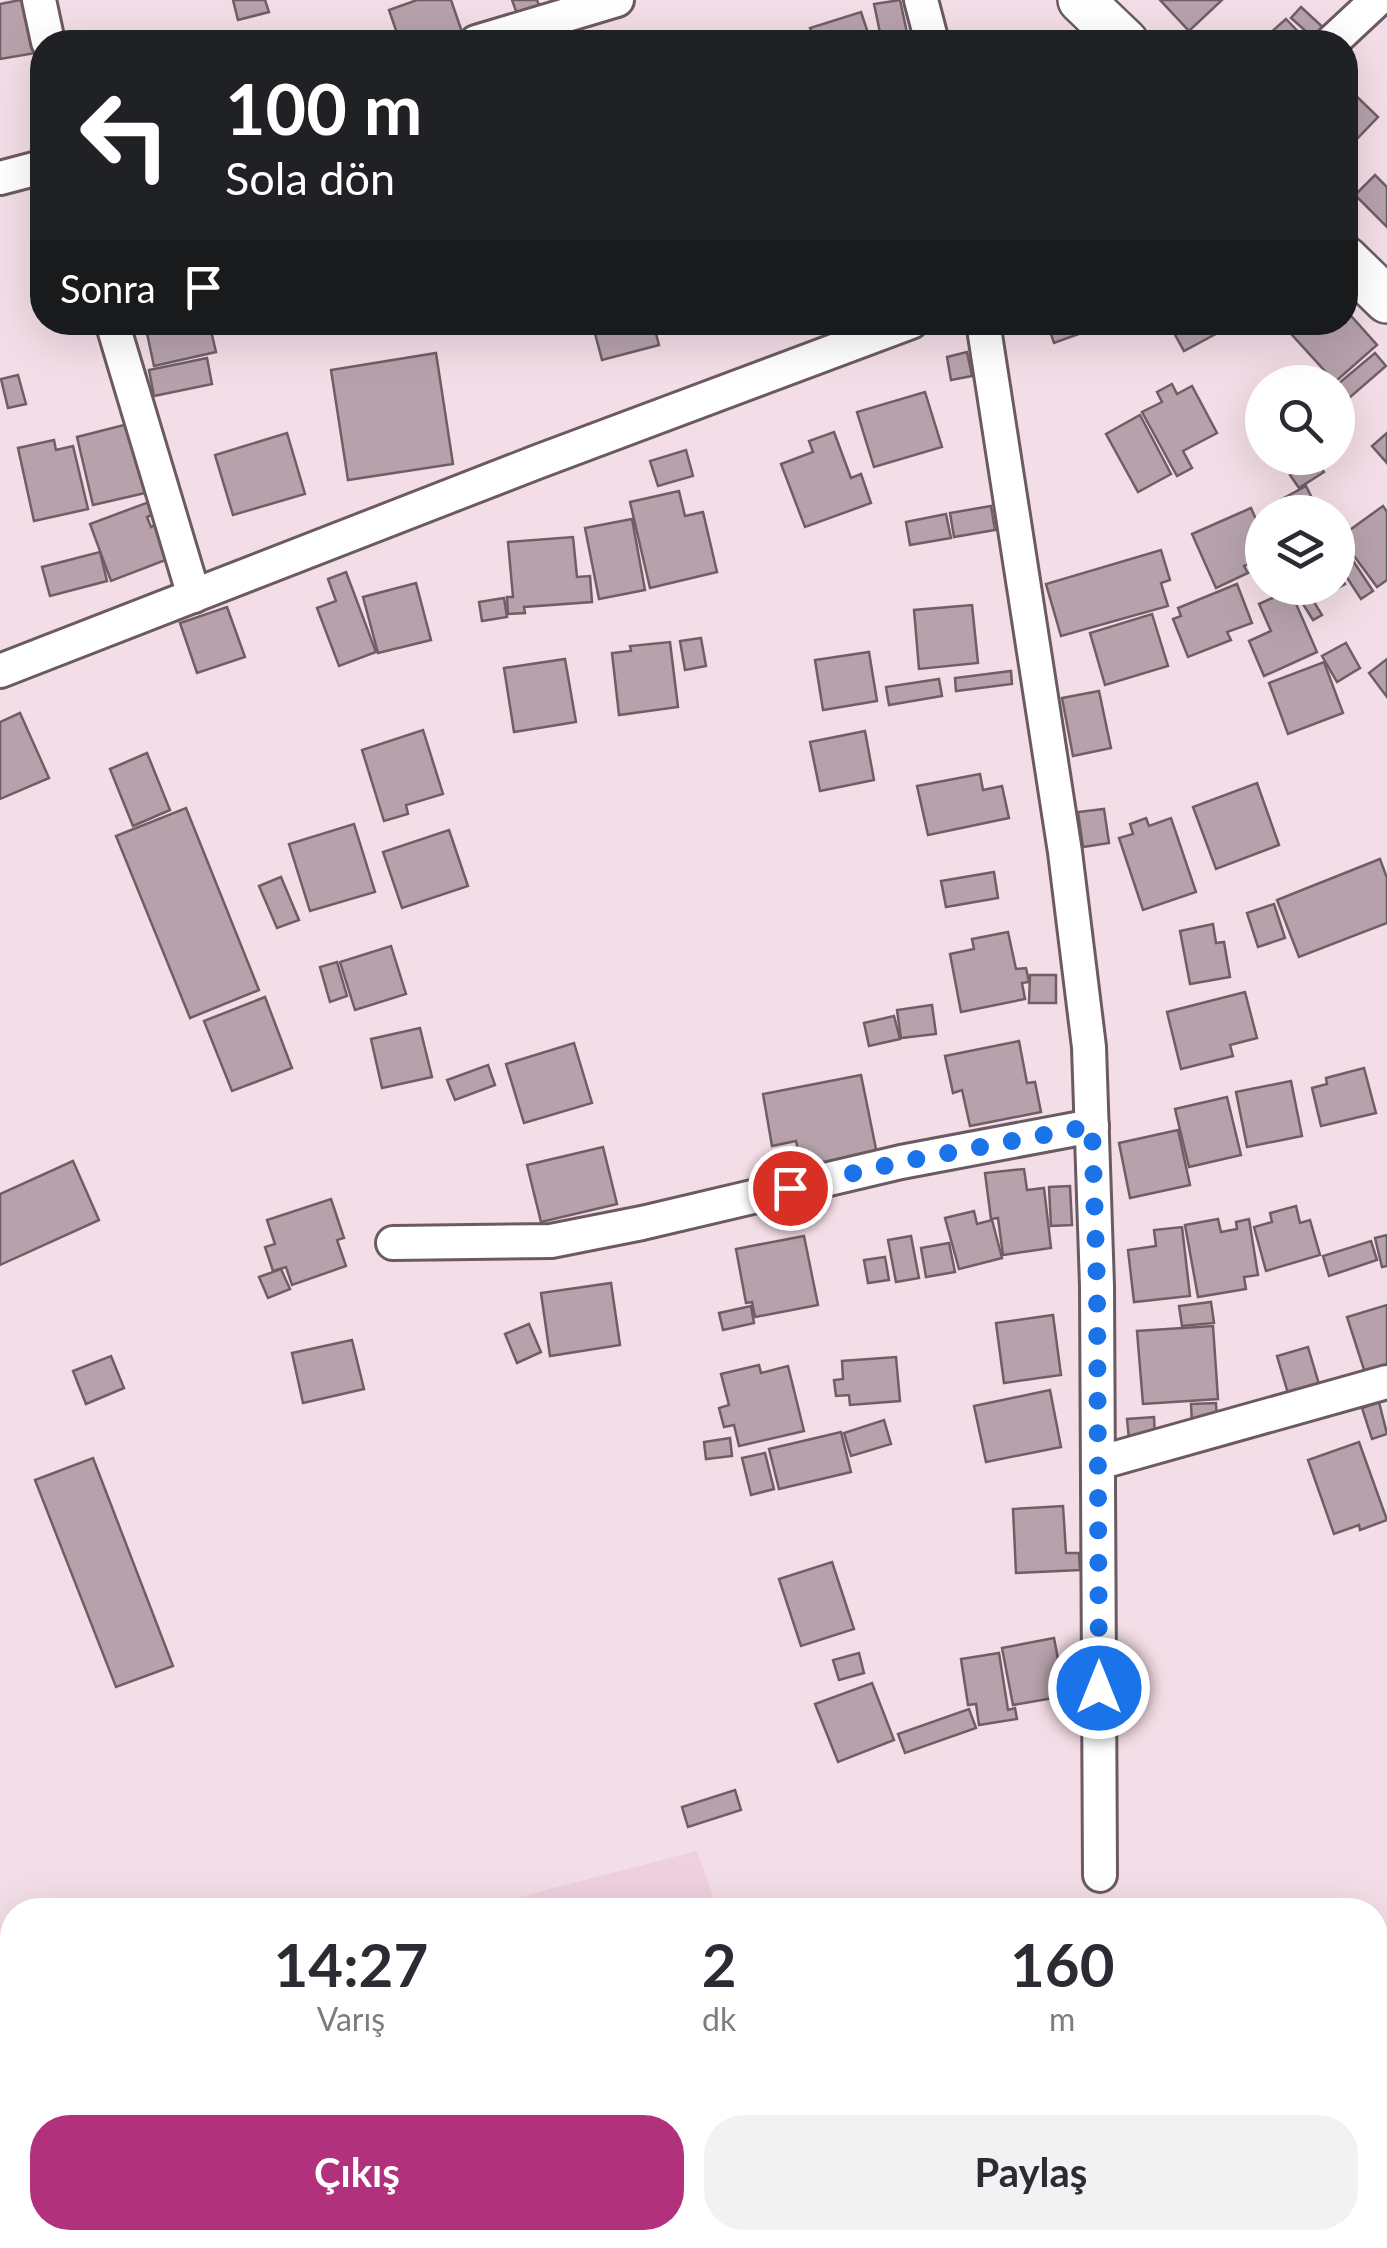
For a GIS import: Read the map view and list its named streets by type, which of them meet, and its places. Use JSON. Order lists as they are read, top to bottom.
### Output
{
  "page": {
    "turn": ["100 m", "Sola dön"],
    "then": "Sonra",
    "eta": [
      "14:27",
      "Varış",
      "2",
      "dk",
      "160",
      "m"
    ],
    "buttons": ["Çıkış", "Paylaş"]
  }
}
